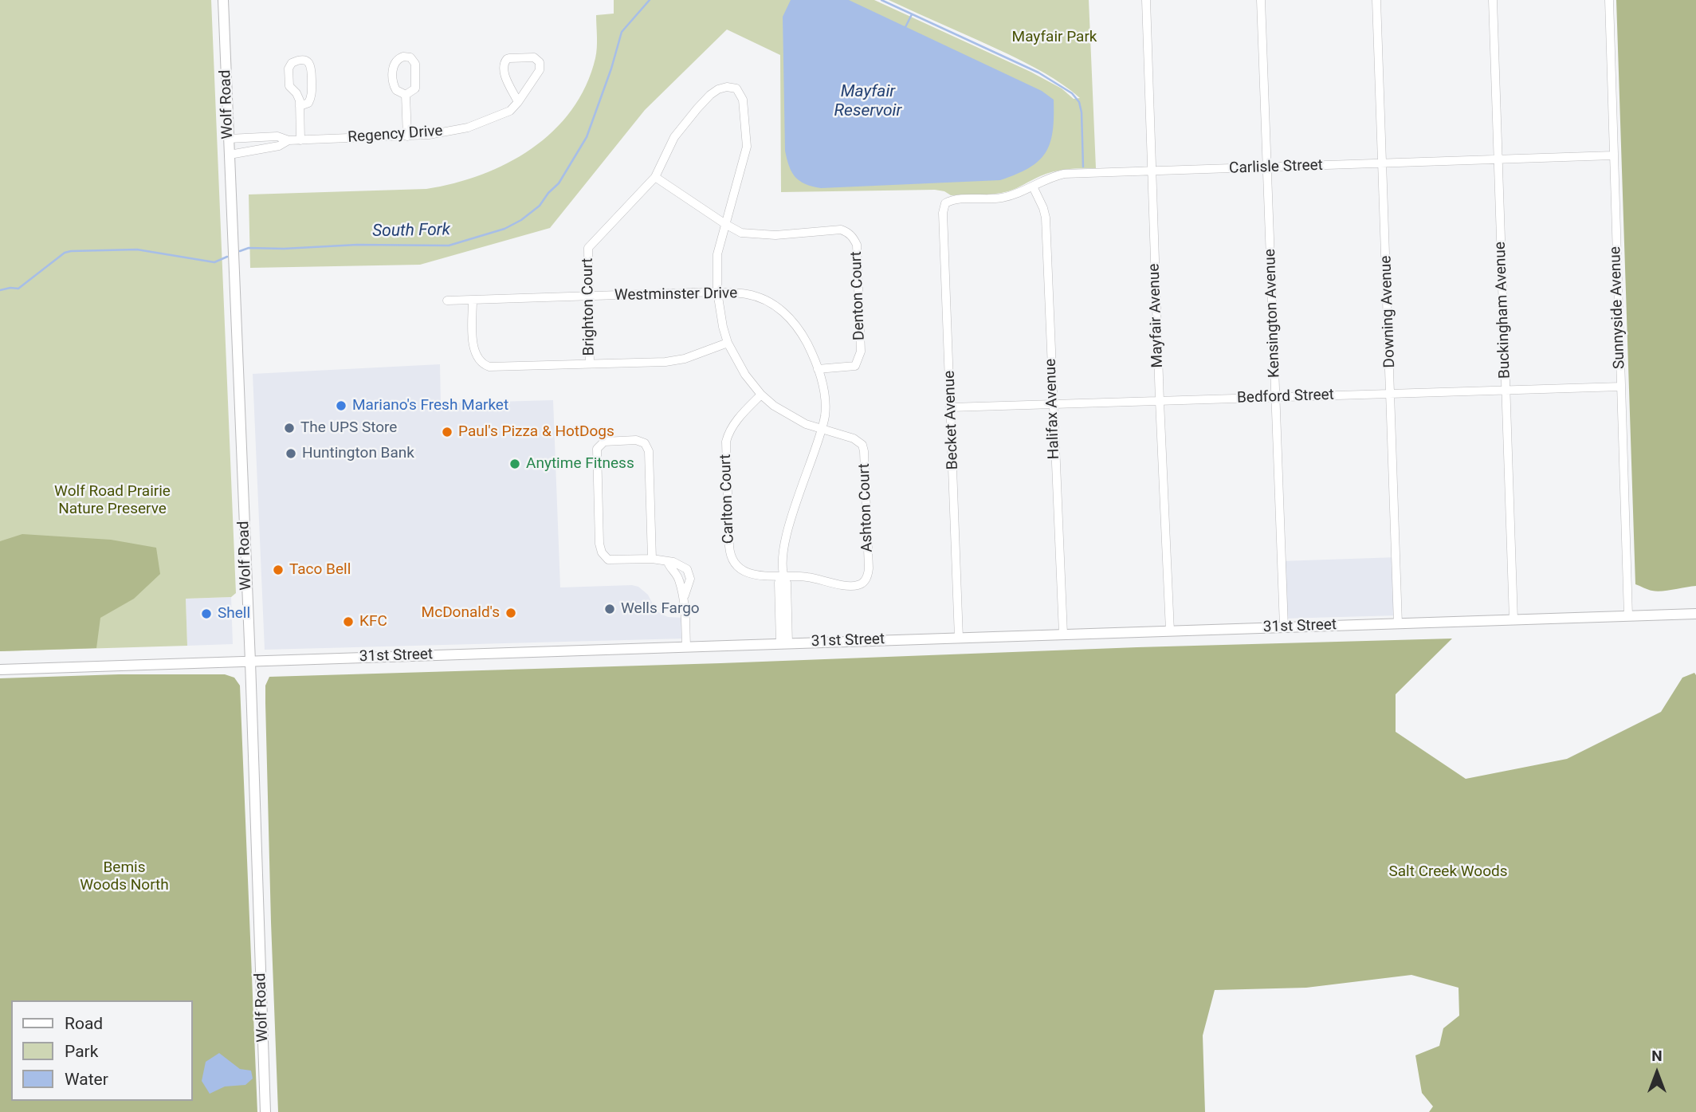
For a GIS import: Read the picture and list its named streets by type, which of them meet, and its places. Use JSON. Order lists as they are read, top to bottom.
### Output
{
  "streets": {
    "main road": ["Wolf Road", "31st Street"],
    "street": [
      "Regency Drive",
      "Carlisle Street",
      "Westminster Drive",
      "Denton Court",
      "Brighton Court",
      "Sunnyside Avenue",
      "Buckingham Avenue",
      "Downing Avenue",
      "Kensington Avenue",
      "Mayfair Avenue",
      "Bedford Street",
      "Halifax Avenue",
      "Becket Avenue",
      "Carlton Court",
      "Ashton Court"
    ]
  },
  "crossings": [
    ["Wolf Road", "Regency Drive"],
    ["Wolf Road", "31st Street"],
    ["Carlisle Street", "Sunnyside Avenue"],
    ["Carlisle Street", "Buckingham Avenue"],
    ["Carlisle Street", "Downing Avenue"],
    ["Carlisle Street", "Kensington Avenue"],
    ["Carlisle Street", "Mayfair Avenue"],
    ["Carlisle Street", "Halifax Avenue"],
    ["Carlisle Street", "Becket Avenue"],
    ["Westminster Drive", "Denton Court"],
    ["Westminster Drive", "Brighton Court"],
    ["Westminster Drive", "Carlton Court"],
    ["Westminster Drive", "Ashton Court"],
    ["Westminster Drive", "31st Street"],
    ["Denton Court", "Brighton Court"],
    ["Denton Court", "Ashton Court"],
    ["Brighton Court", "Ashton Court"],
    ["Sunnyside Avenue", "Bedford Street"],
    ["Sunnyside Avenue", "31st Street"],
    ["Buckingham Avenue", "Bedford Street"],
    ["Buckingham Avenue", "31st Street"],
    ["Downing Avenue", "Bedford Street"],
    ["Downing Avenue", "31st Street"],
    ["Kensington Avenue", "Bedford Street"],
    ["Kensington Avenue", "31st Street"],
    ["Mayfair Avenue", "Bedford Street"],
    ["Mayfair Avenue", "31st Street"],
    ["Bedford Street", "Halifax Avenue"],
    ["Bedford Street", "Becket Avenue"],
    ["Halifax Avenue", "31st Street"],
    ["Becket Avenue", "31st Street"],
    ["Carlton Court", "Ashton Court"]
  ],
  "water": ["Mayfair Reservoir", "South Fork"],
  "parks": [
    "Mayfair Park",
    "Wolf Road Prairie Nature Preserve",
    "Bemis Woods North",
    "Salt Creek Woods"
  ],
  "places": [
    "Mariano's Fresh Market",
    "The UPS Store",
    "Paul's Pizza & HotDogs",
    "Huntington Bank",
    "Anytime Fitness",
    "Taco Bell",
    "Wells Fargo",
    "McDonald's",
    "Shell",
    "KFC"
  ],
  "legend": ["Road", "Park", "Water"],
  "north": "top"
}
